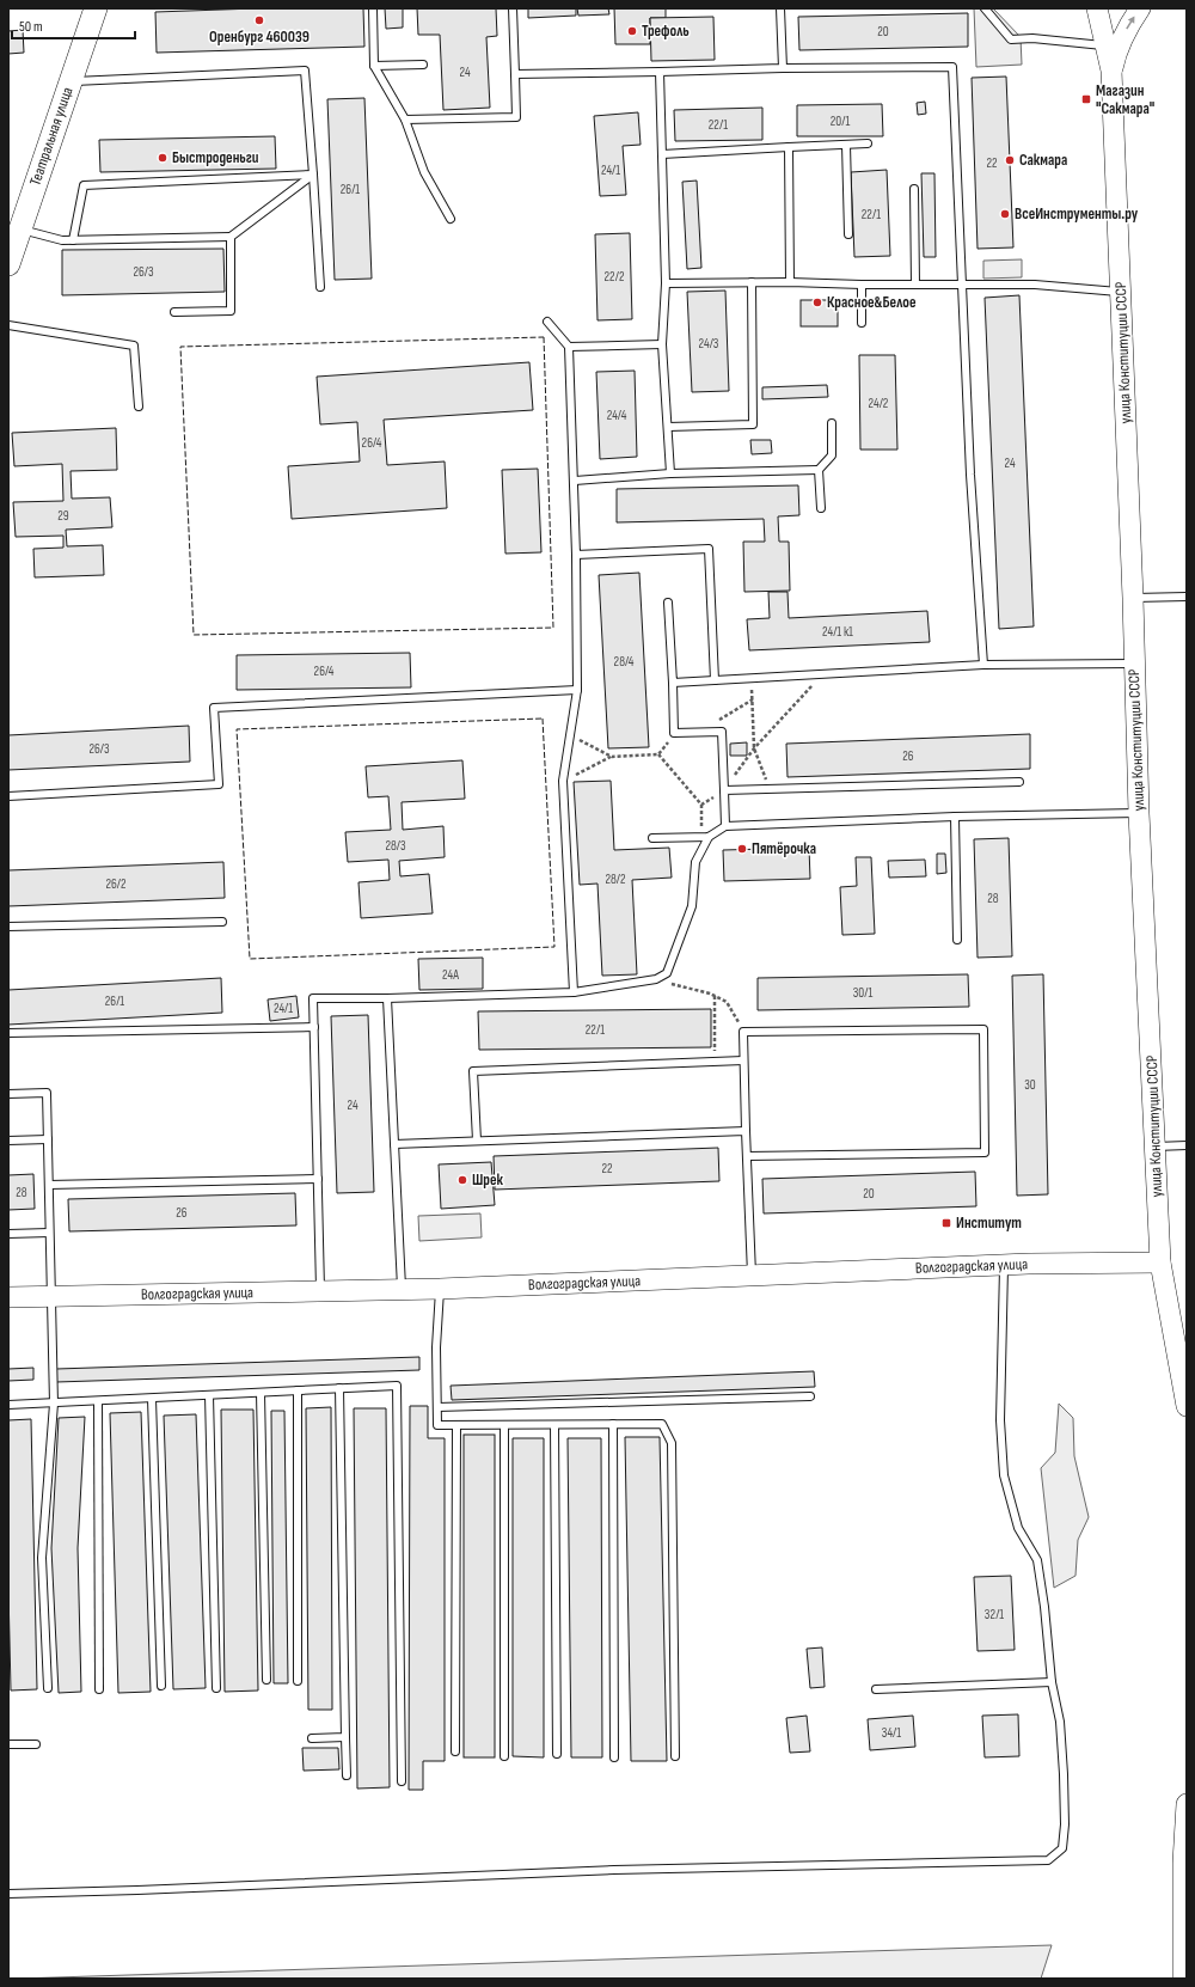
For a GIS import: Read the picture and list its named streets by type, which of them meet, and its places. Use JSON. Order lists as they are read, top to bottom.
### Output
{
  "streets": {
    "main road": ["Театральная улица"],
    "street": ["улица Конституции СССР", "Волгоградская улица"]
  },
  "crossings": [
    ["улица Конституции СССР", "Волгоградская улица"]
  ],
  "places": {
    "other": [
      "Оренбург 460039",
      "Трефоль",
      "Быстроденьги",
      "Сакмара",
      "ВсеИнструменты.ру",
      "Красное&Белое",
      "Пятёрочка",
      "Шрек"
    ],
    "transit": ["Магазин \"Сакмара\"", "Институт"]
  },
  "house_numbers": [
    "20",
    "24",
    "20/1",
    "22/1",
    "22",
    "24/1",
    "26/1",
    "22/1",
    "26/3",
    "22/2",
    "24/3",
    "24/2",
    "24/4",
    "26/4",
    "24",
    "29",
    "24/1 к1",
    "28/4",
    "26/4",
    "26/3",
    "26",
    "28/3",
    "28/2",
    "26/2",
    "28",
    "24А",
    "30/1",
    "26/1",
    "24/1",
    "22/1",
    "30",
    "24",
    "22",
    "28",
    "20",
    "26",
    "32/1",
    "34/1"
  ],
  "scale_bar": "50 m"
}
